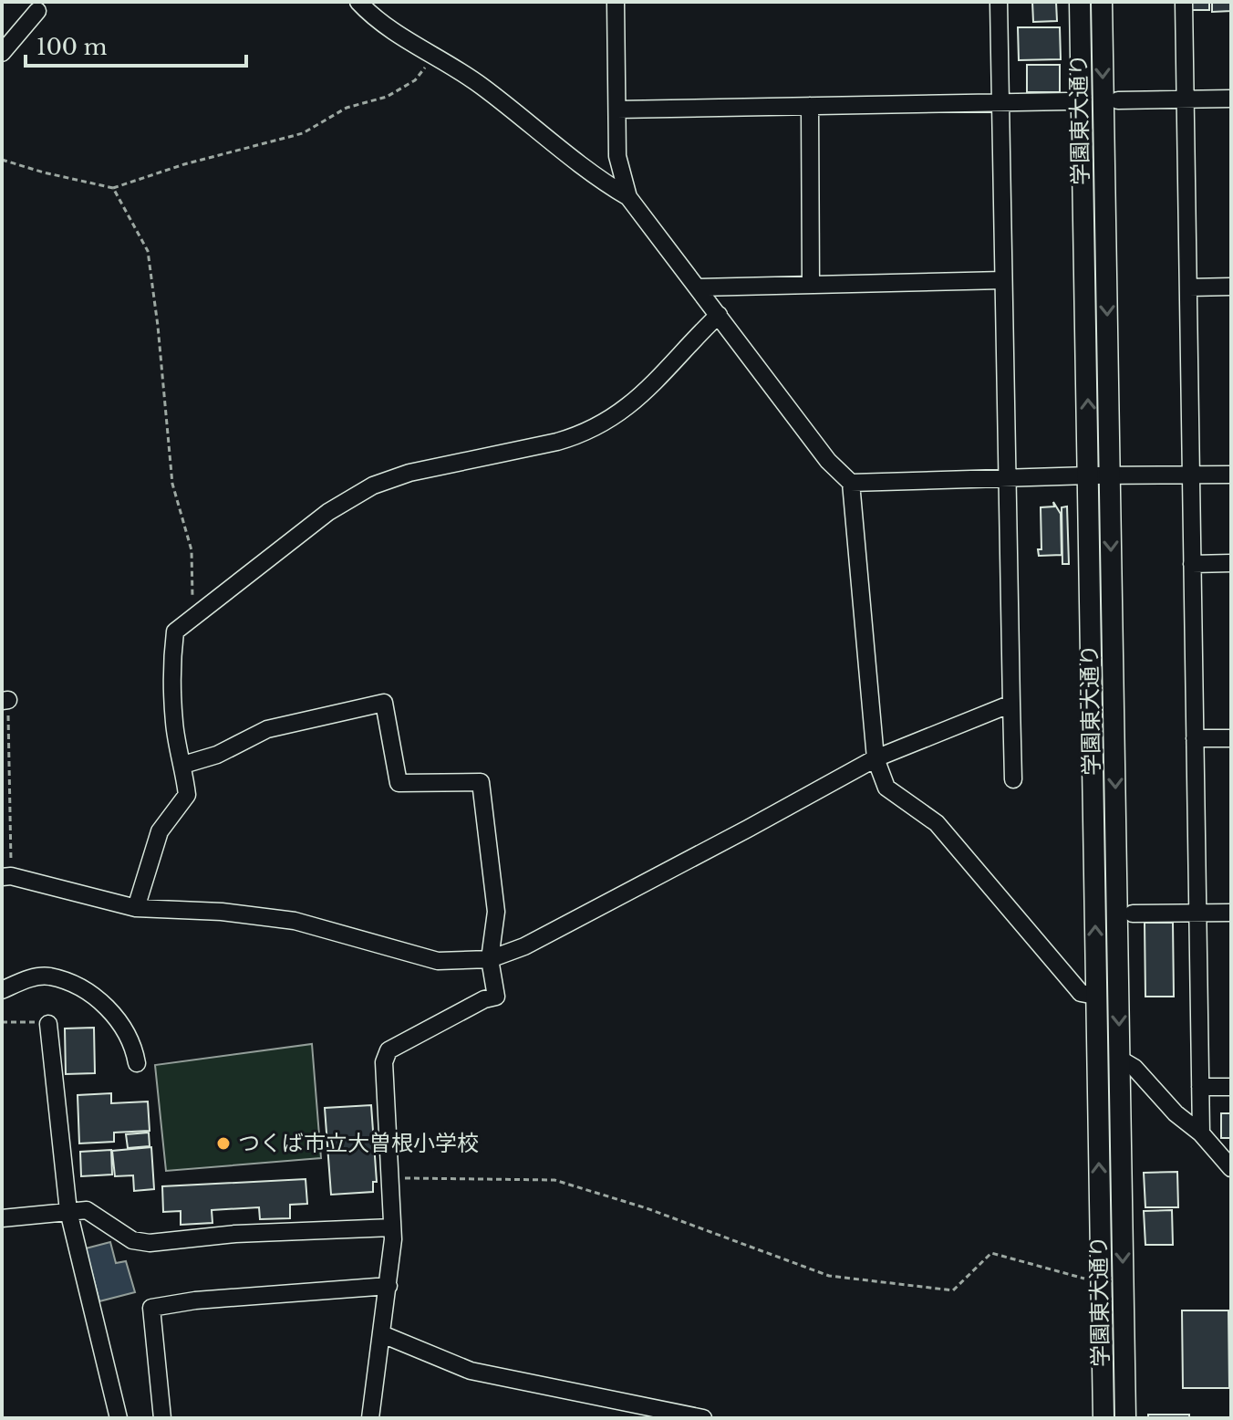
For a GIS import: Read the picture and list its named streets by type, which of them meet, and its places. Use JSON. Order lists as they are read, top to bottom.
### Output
{
  "streets": {
    "main road": ["学園東大通り"]
  },
  "places": ["つくば市立大曽根小学校"],
  "scale_bar": "100 m"
}
